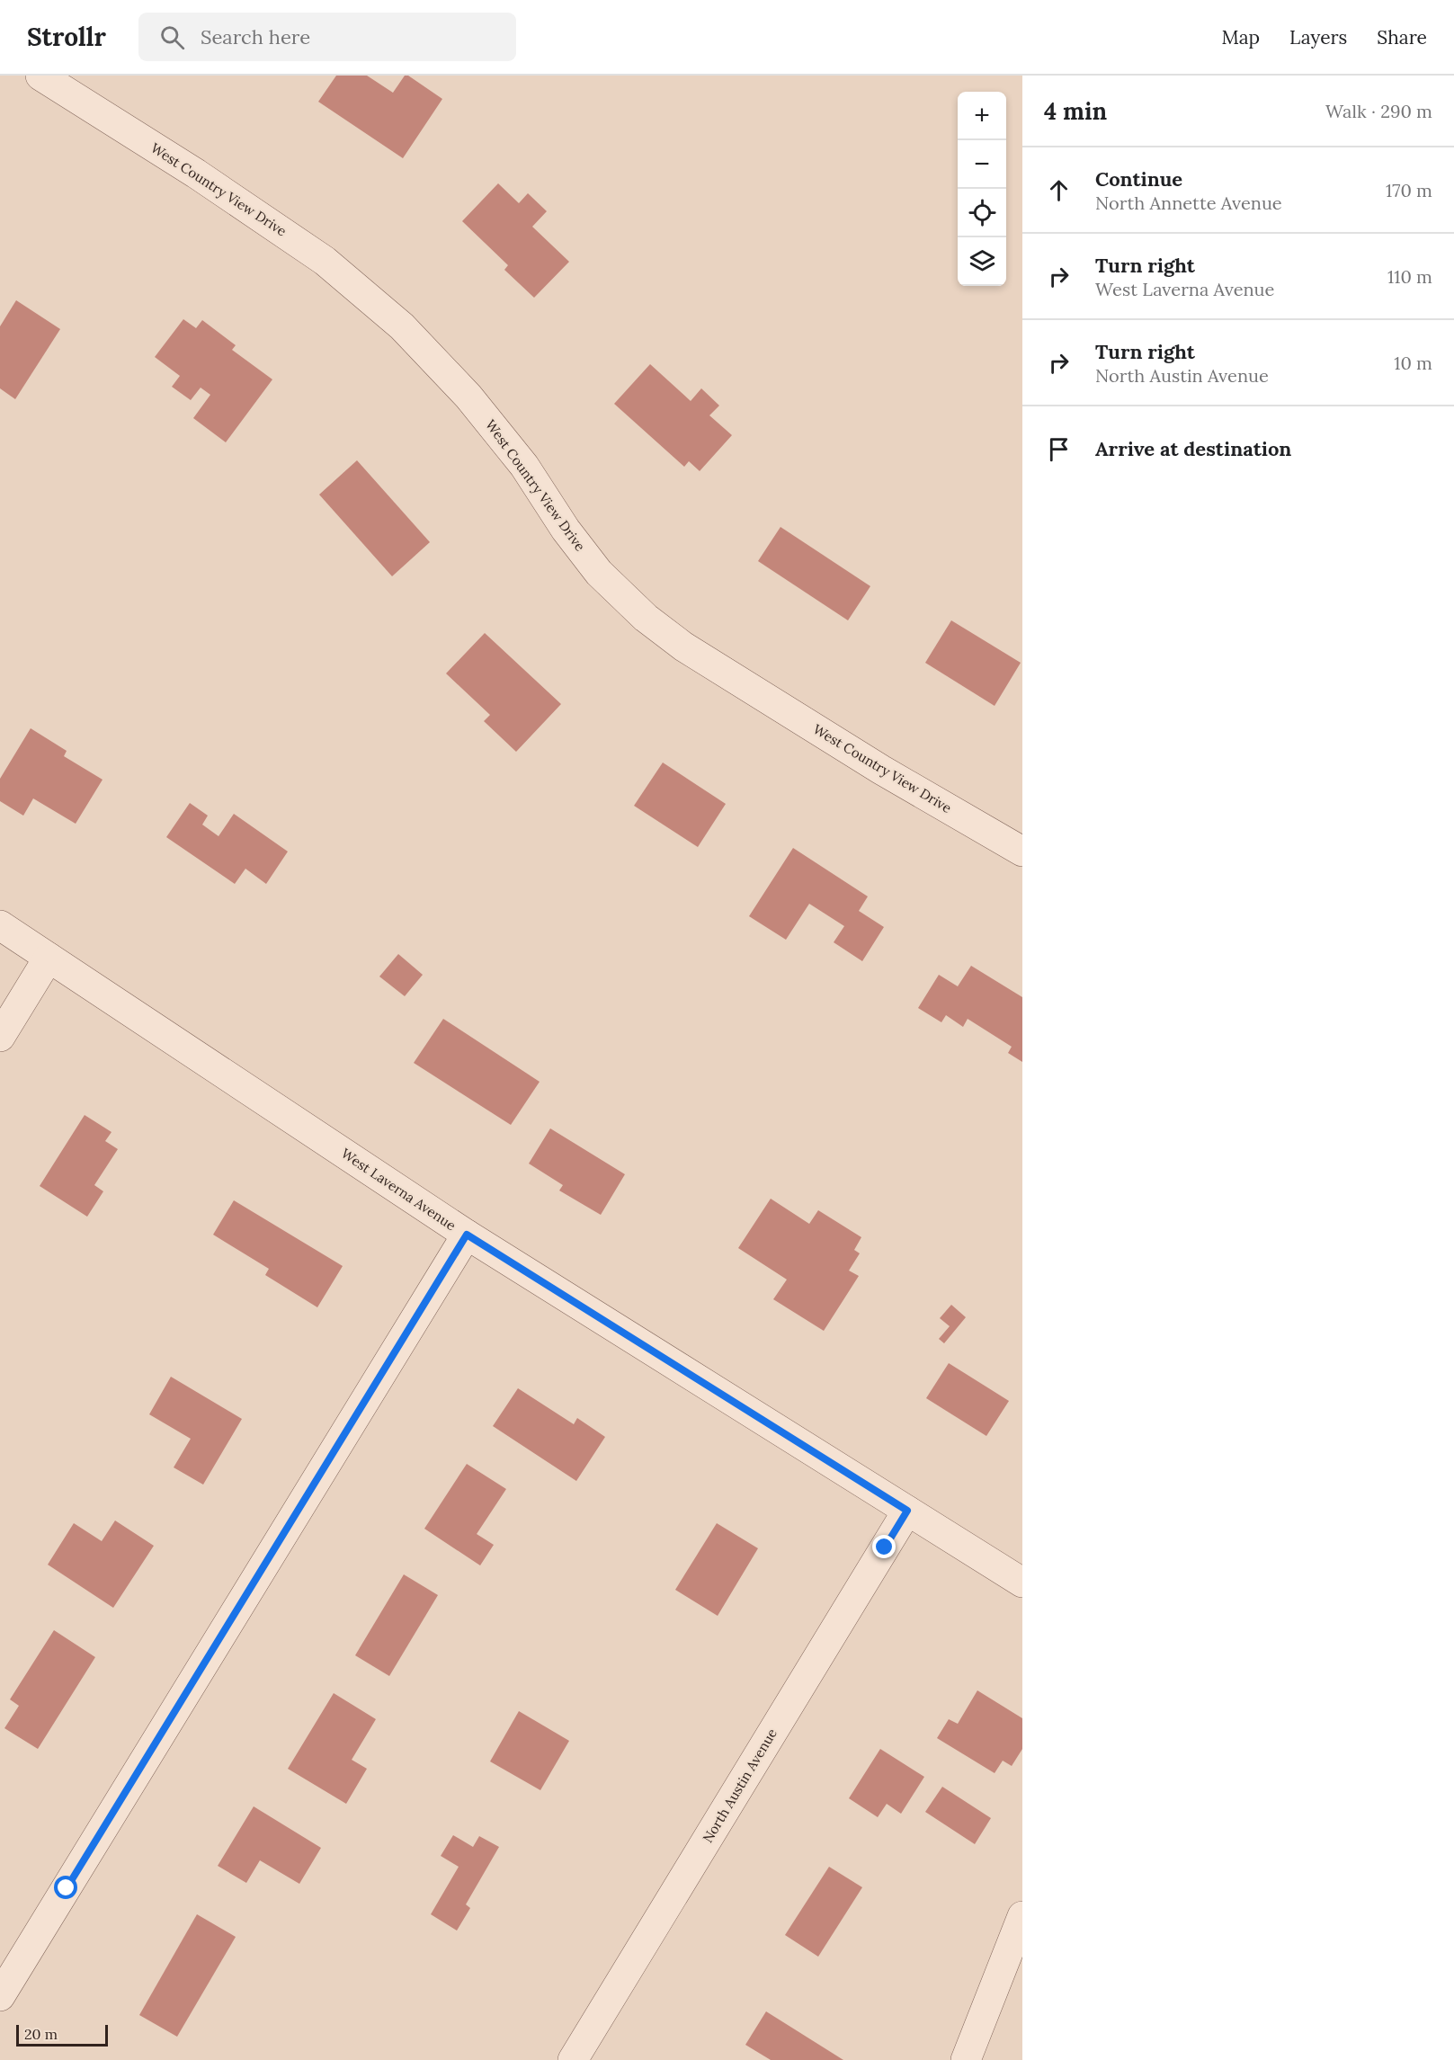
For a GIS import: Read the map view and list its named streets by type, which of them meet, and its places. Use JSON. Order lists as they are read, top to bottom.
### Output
{
  "streets": {
    "street": ["West Country View Drive", "West Laverna Avenue", "North Austin Avenue"]
  },
  "crossings": [
    ["West Laverna Avenue", "North Austin Avenue"]
  ],
  "scale_bar": "20 m",
  "page": {
    "header": "Strollr",
    "search": "Search here",
    "nav": ["Map", "Layers", "Share"],
    "heading": ["4 min", "Walk · 290 m"],
    "map_buttons": ["+", "−"],
    "list": [
      ["Continue", "North Annette Avenue", "170 m"],
      ["Turn right", "West Laverna Avenue", "110 m"],
      ["Turn right", "North Austin Avenue", "10 m"],
      "Arrive at destination"
    ],
    "scale": "20 m"
  }
}
